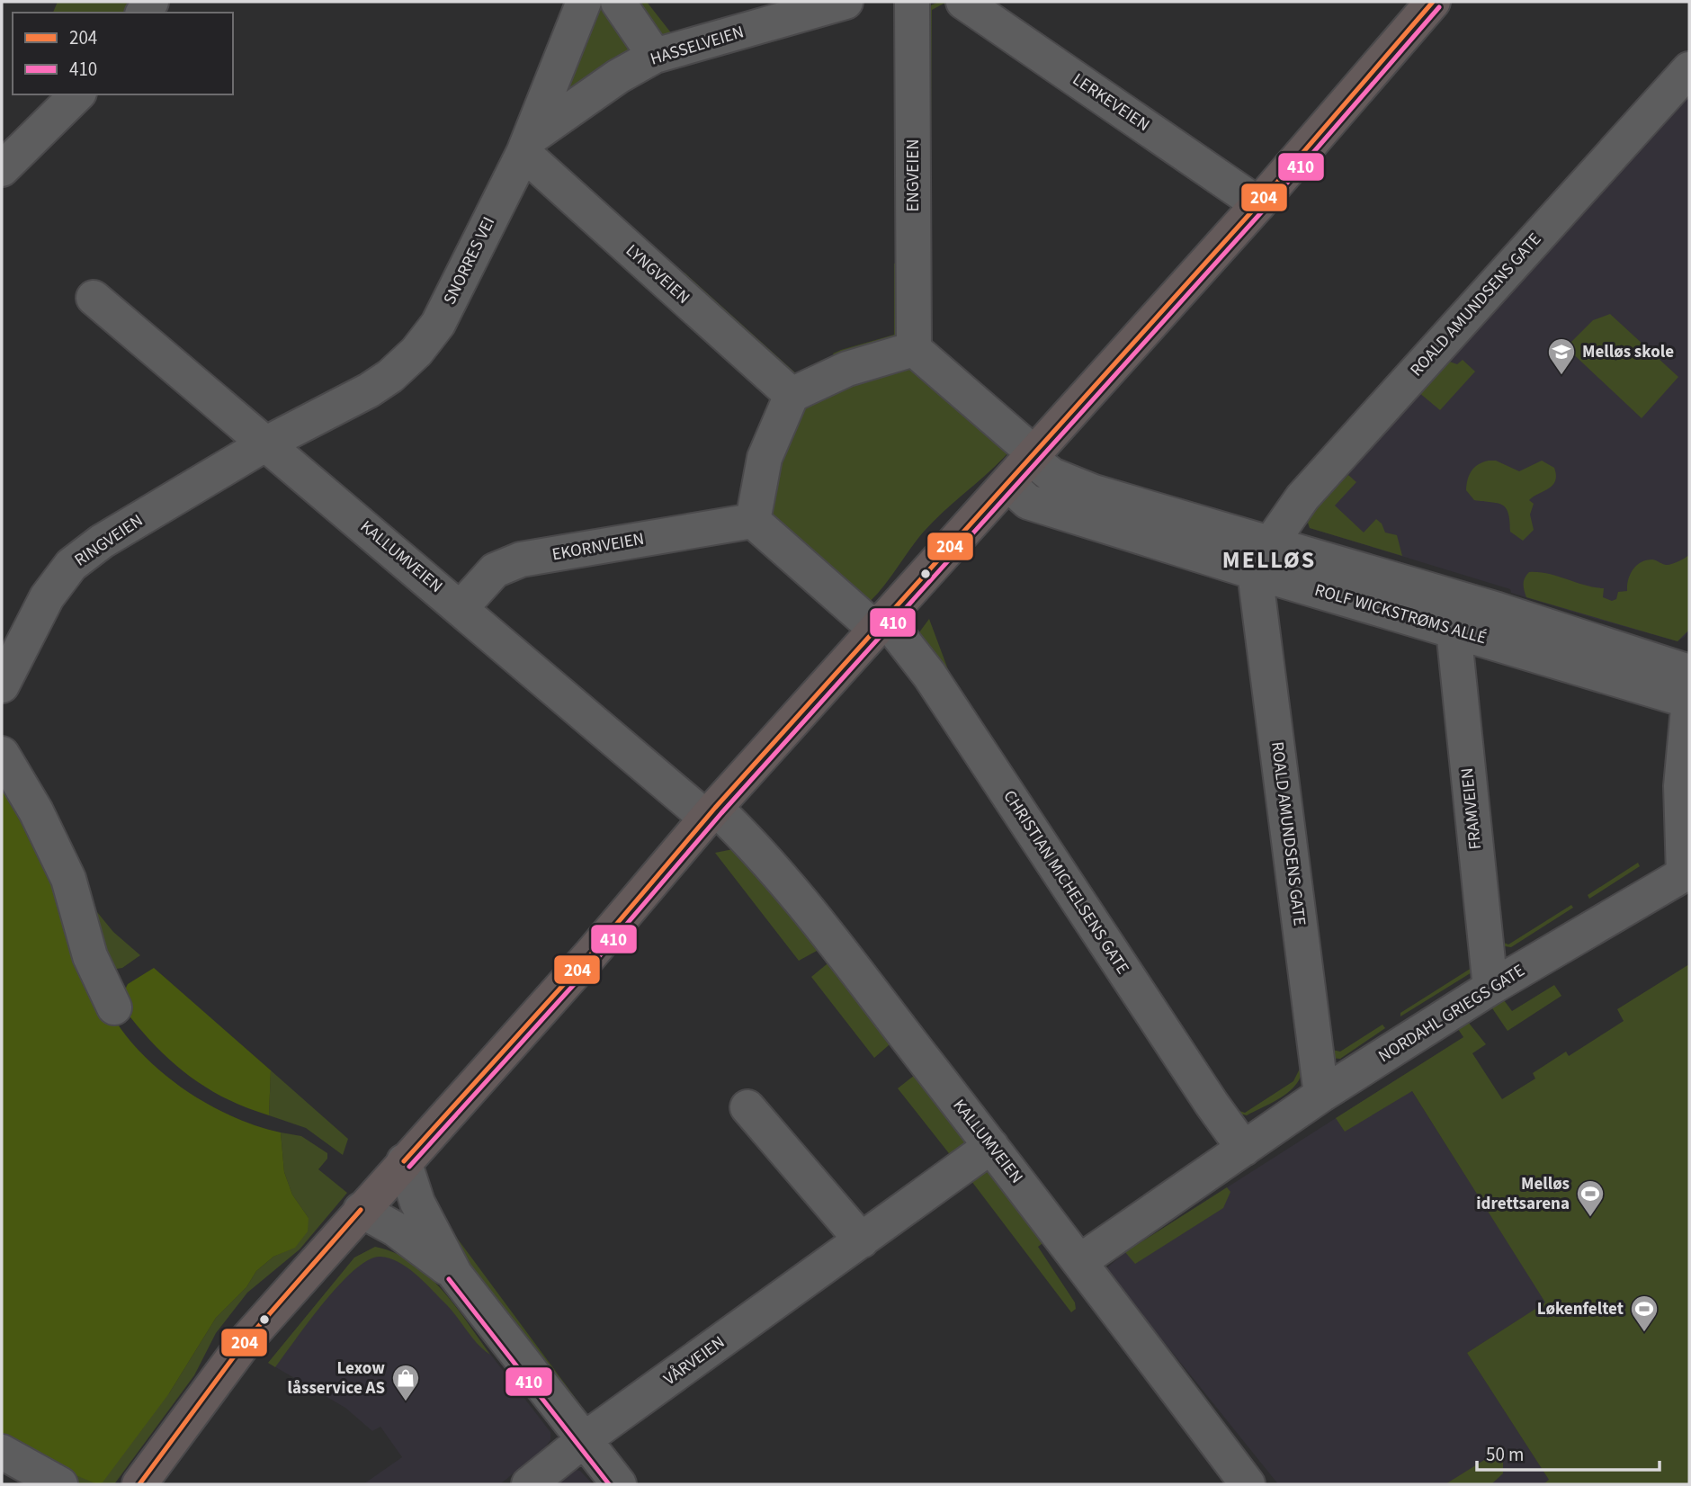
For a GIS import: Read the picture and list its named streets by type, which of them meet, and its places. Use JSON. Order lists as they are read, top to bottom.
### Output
{
  "streets": {
    "street": [
      "HASSELVEIEN",
      "LERKEVEIEN",
      "ENGVEIEN",
      "SNORRES VEI",
      "LYNGVEIEN",
      "ROALD AMUNDSENS GATE",
      "RINGVEIEN",
      "EKORNVEIEN",
      "KALLUMVEIEN",
      "ROLF WICKSTRØMS ALLÉ",
      "FRAMVEIEN",
      "CHRISTIAN MICHELSENS GATE",
      "NORDAHL GRIEGS GATE",
      "VÅRVEIEN"
    ]
  },
  "crossings": [
    ["HASSELVEIEN", "SNORRES VEI"],
    ["HASSELVEIEN", "LYNGVEIEN"],
    ["ENGVEIEN", "ROLF WICKSTRØMS ALLÉ"],
    ["SNORRES VEI", "LYNGVEIEN"],
    ["SNORRES VEI", "RINGVEIEN"],
    ["SNORRES VEI", "KALLUMVEIEN"],
    ["ROALD AMUNDSENS GATE", "ROLF WICKSTRØMS ALLÉ"],
    ["ROALD AMUNDSENS GATE", "NORDAHL GRIEGS GATE"],
    ["RINGVEIEN", "KALLUMVEIEN"],
    ["EKORNVEIEN", "KALLUMVEIEN"],
    ["EKORNVEIEN", "CHRISTIAN MICHELSENS GATE"],
    ["KALLUMVEIEN", "NORDAHL GRIEGS GATE"],
    ["KALLUMVEIEN", "VÅRVEIEN"],
    ["ROLF WICKSTRØMS ALLÉ", "FRAMVEIEN"],
    ["ROLF WICKSTRØMS ALLÉ", "NORDAHL GRIEGS GATE"],
    ["FRAMVEIEN", "NORDAHL GRIEGS GATE"],
    ["CHRISTIAN MICHELSENS GATE", "NORDAHL GRIEGS GATE"]
  ],
  "districts": ["MELLØS"],
  "places": {
    "school or university": ["Melløs skole"],
    "sports": ["Melløs idrettsarena", "Løkenfeltet"],
    "shop": ["Lexow låsservice AS"]
  },
  "lines": ["transit line 204", "transit line 410"],
  "legend": ["204", "410"],
  "scale_bar": "50 m"
}
